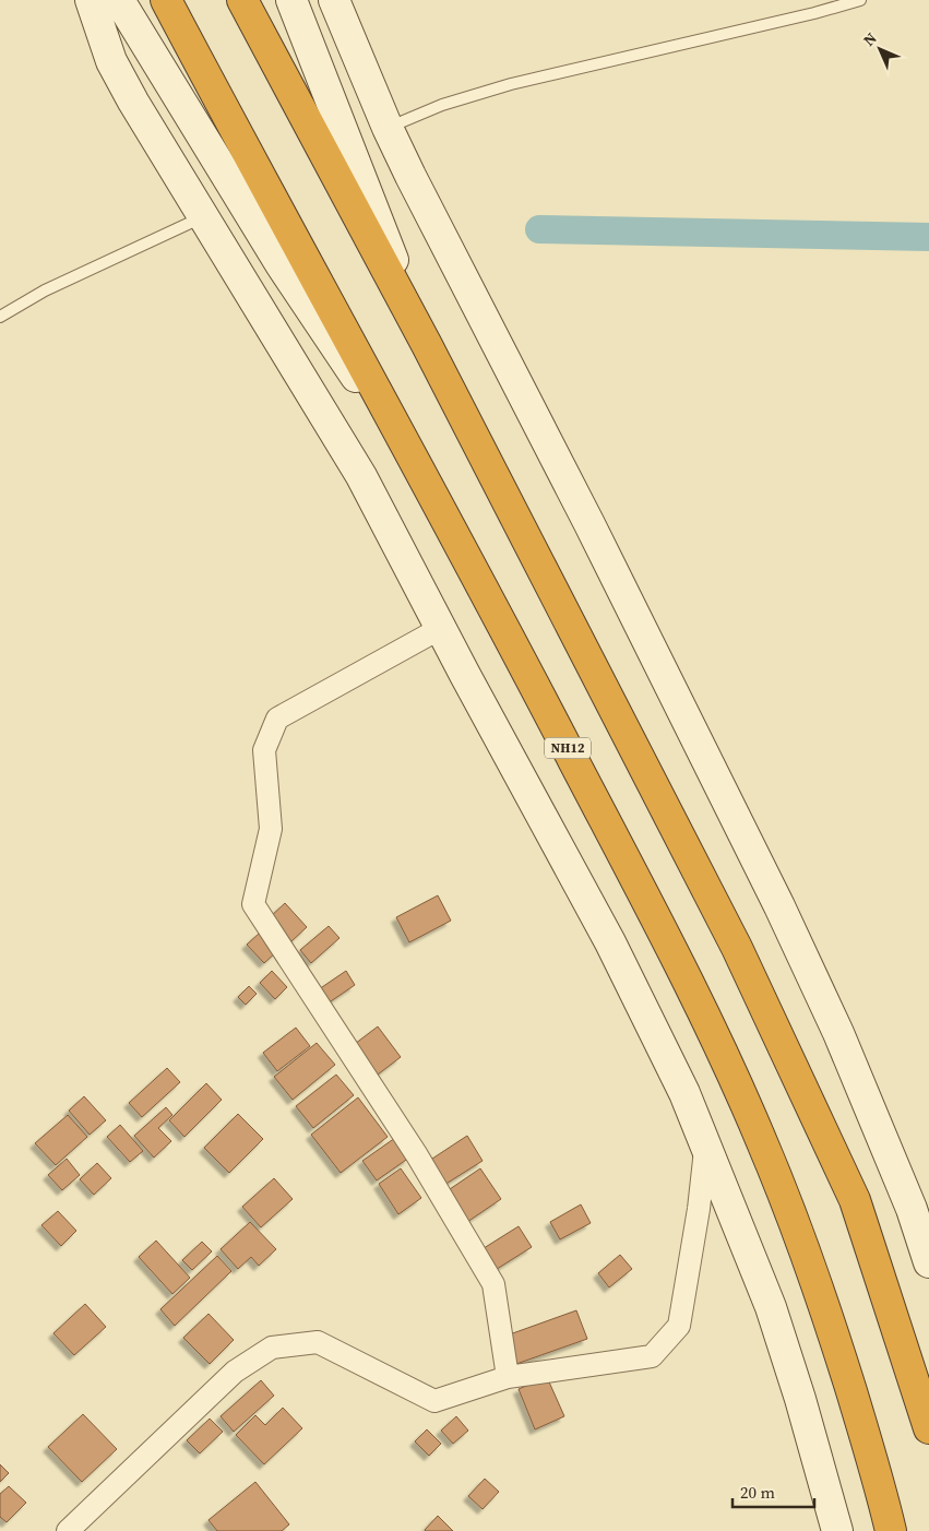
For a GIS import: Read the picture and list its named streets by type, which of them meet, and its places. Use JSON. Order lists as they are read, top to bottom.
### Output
{
  "streets": {
    "highway": ["NH12"]
  },
  "scale_bar": "20 m",
  "north": "top left"
}
